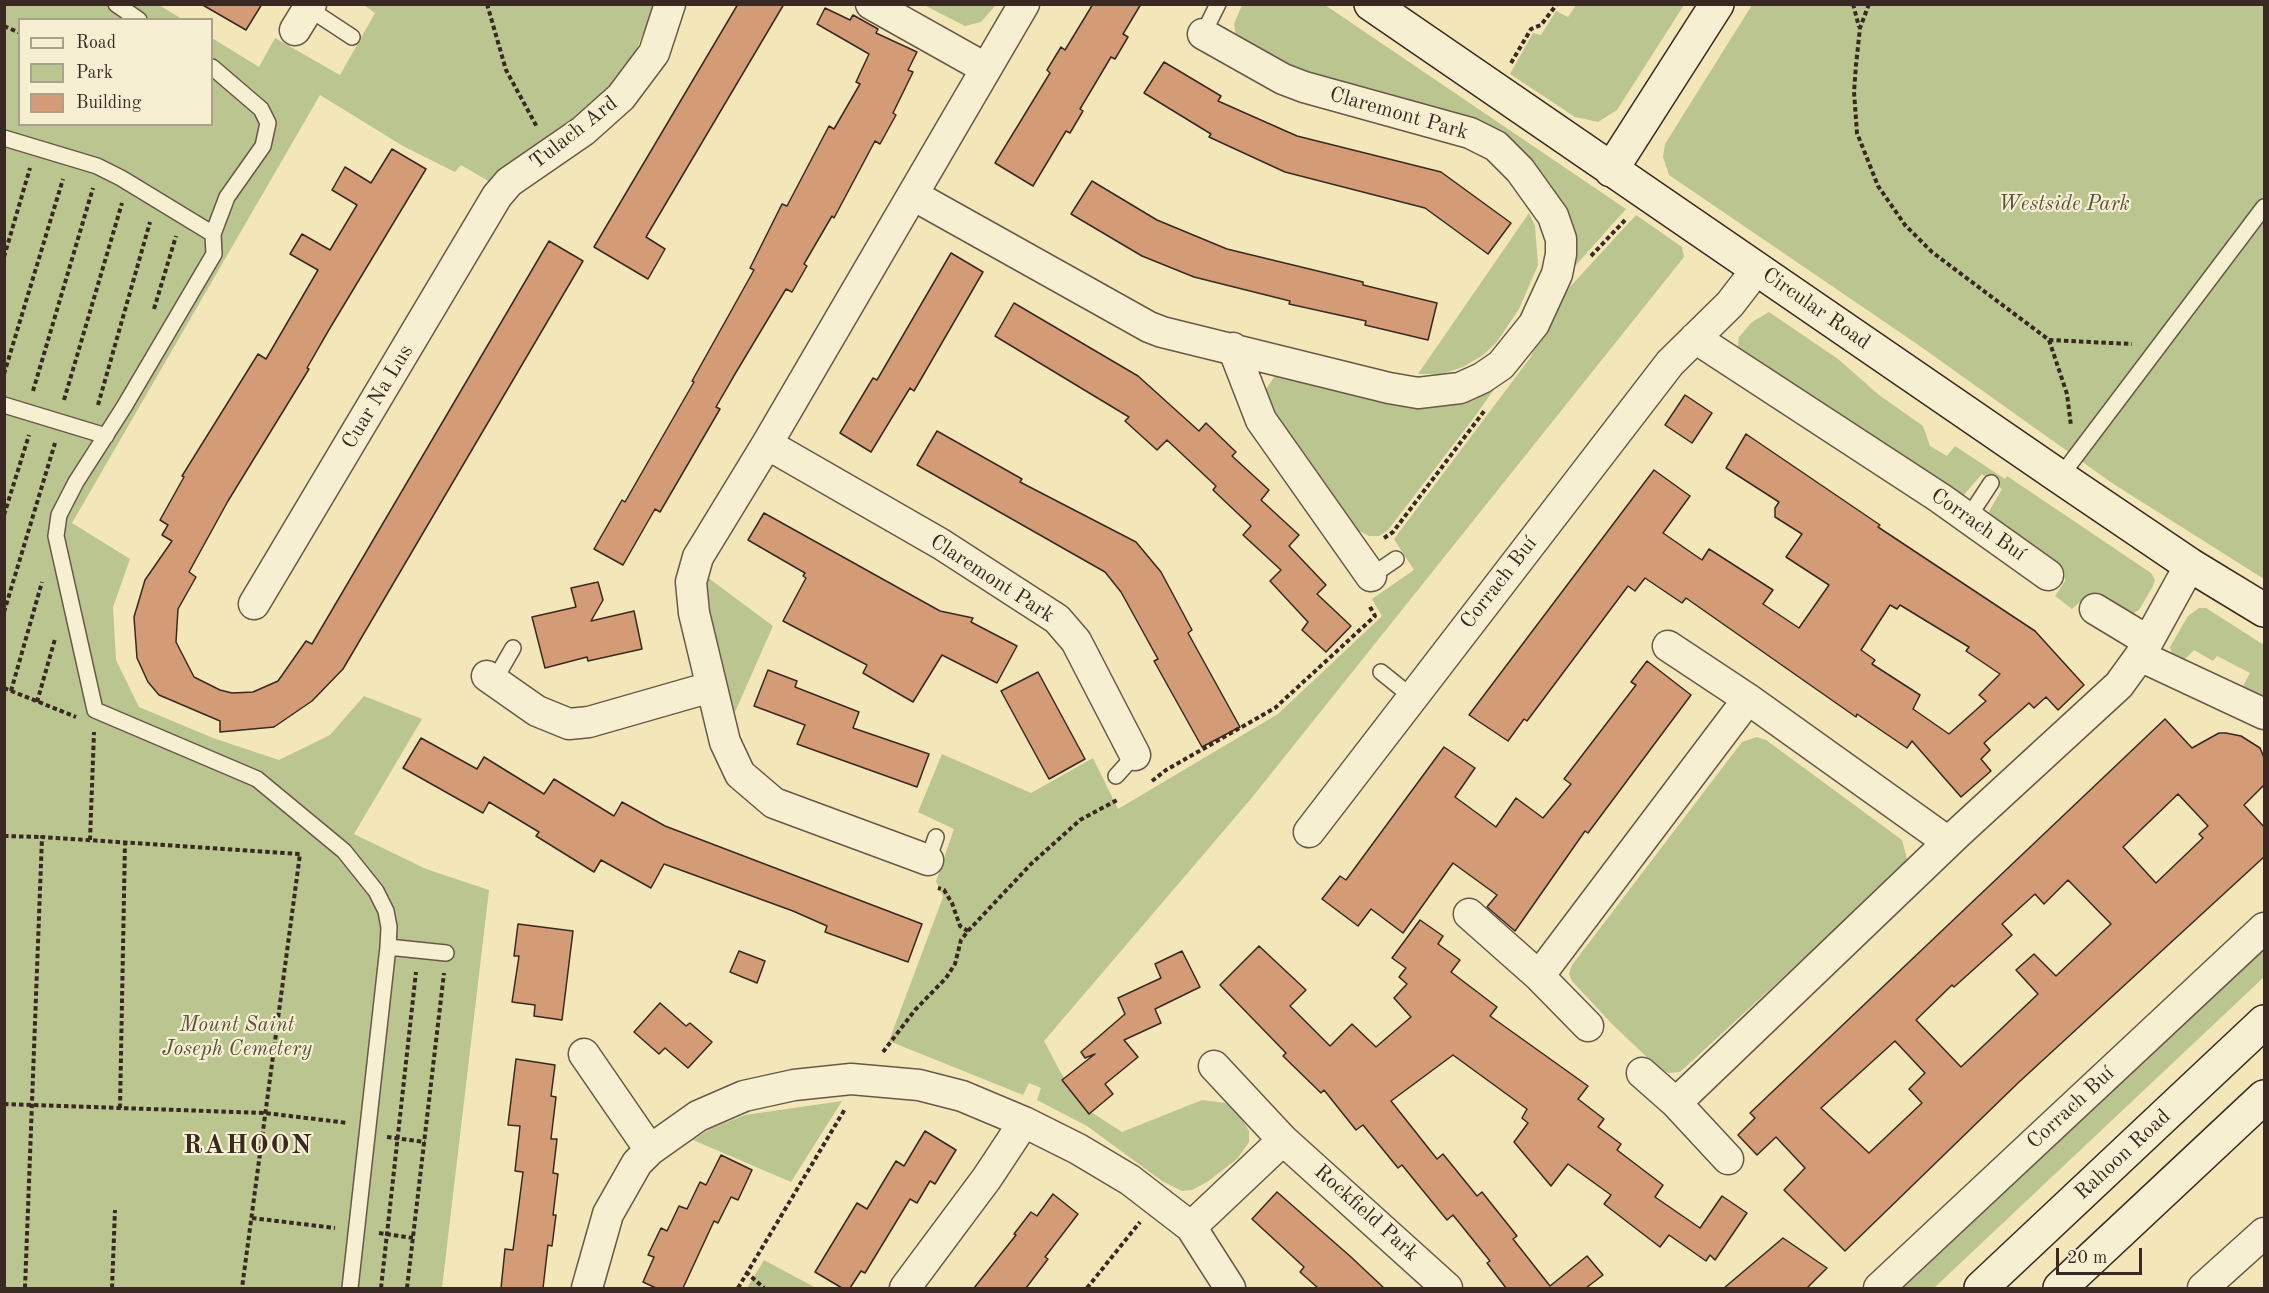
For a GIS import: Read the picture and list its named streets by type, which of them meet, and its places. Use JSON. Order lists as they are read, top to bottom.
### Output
{
  "streets": {
    "street": [
      "Claremont Park",
      "Tulach Ard",
      "Circular Road",
      "Cuar Na Lus",
      "Corrach Buí",
      "Rahoon Road",
      "Rockfield Park"
    ]
  },
  "crossings": [
    ["Tulach Ard", "Cuar Na Lus"],
    ["Circular Road", "Corrach Buí"]
  ],
  "districts": ["RAHOON"],
  "parks": ["Westside Park", "Mount Saint Joseph Cemetery"],
  "legend": ["Road", "Park", "Building"],
  "scale_bar": "20 m"
}
